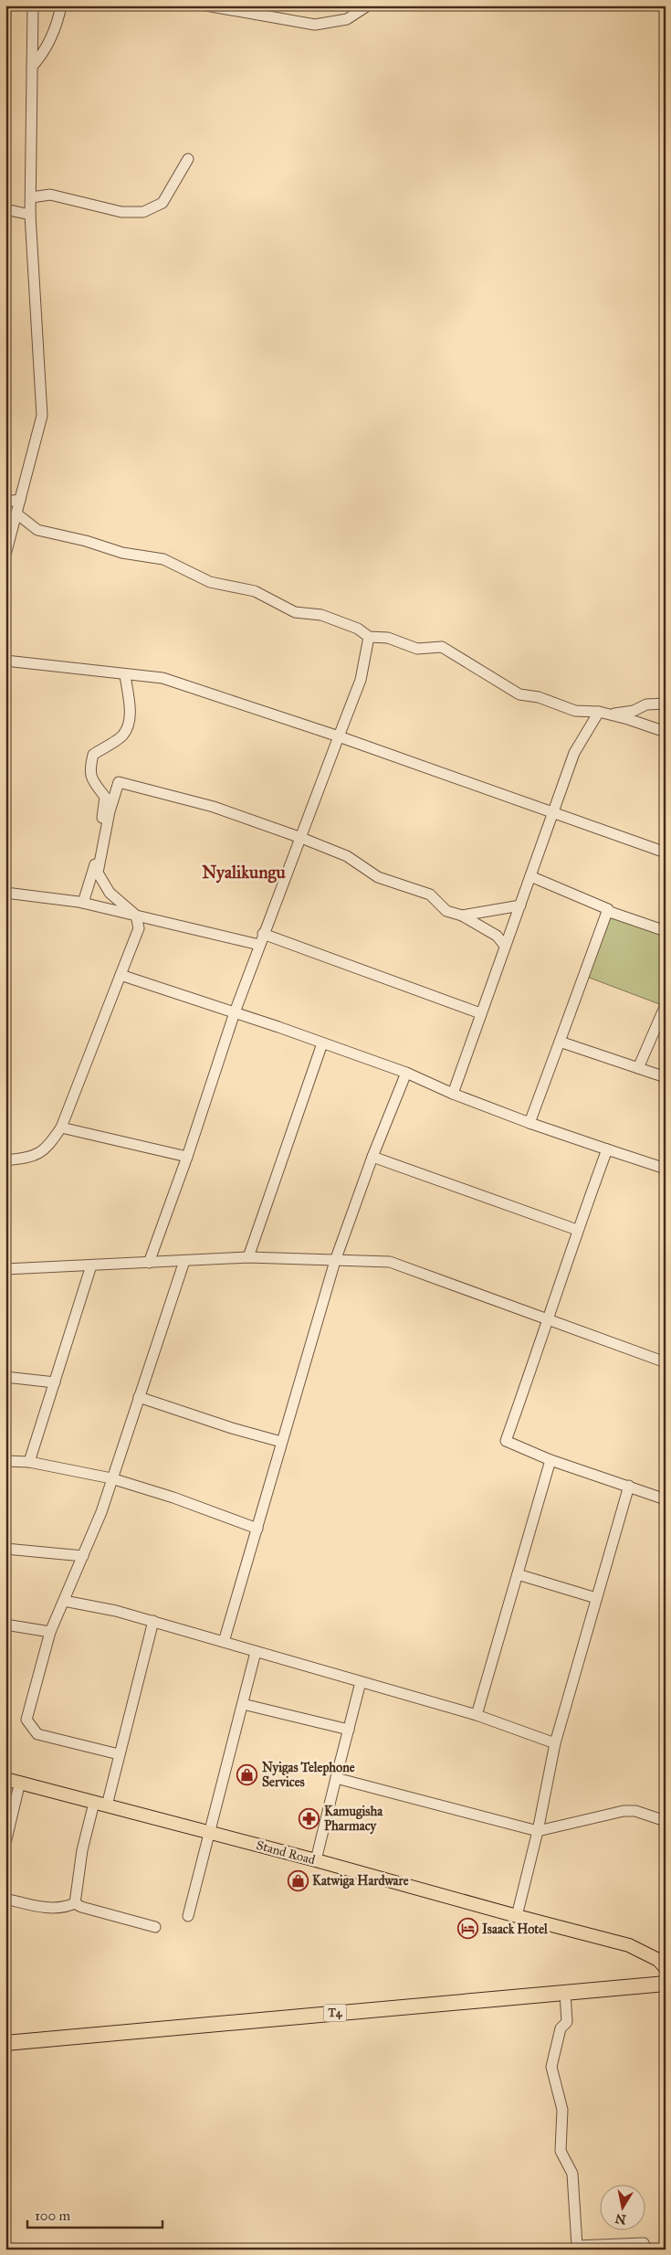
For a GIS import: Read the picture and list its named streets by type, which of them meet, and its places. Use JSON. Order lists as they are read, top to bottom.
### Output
{
  "streets": {
    "highway": ["T4"],
    "main road": ["Stand Road"]
  },
  "districts": ["Nyalikungu"],
  "places": {
    "shop": ["Nyigas Telephone Services", "Katwiga Hardware"],
    "pharmacy": ["Kamugisha Pharmacy"],
    "hotel": ["Isaack Hotel"]
  },
  "scale_bar": "100 m",
  "north": "bottom"
}
